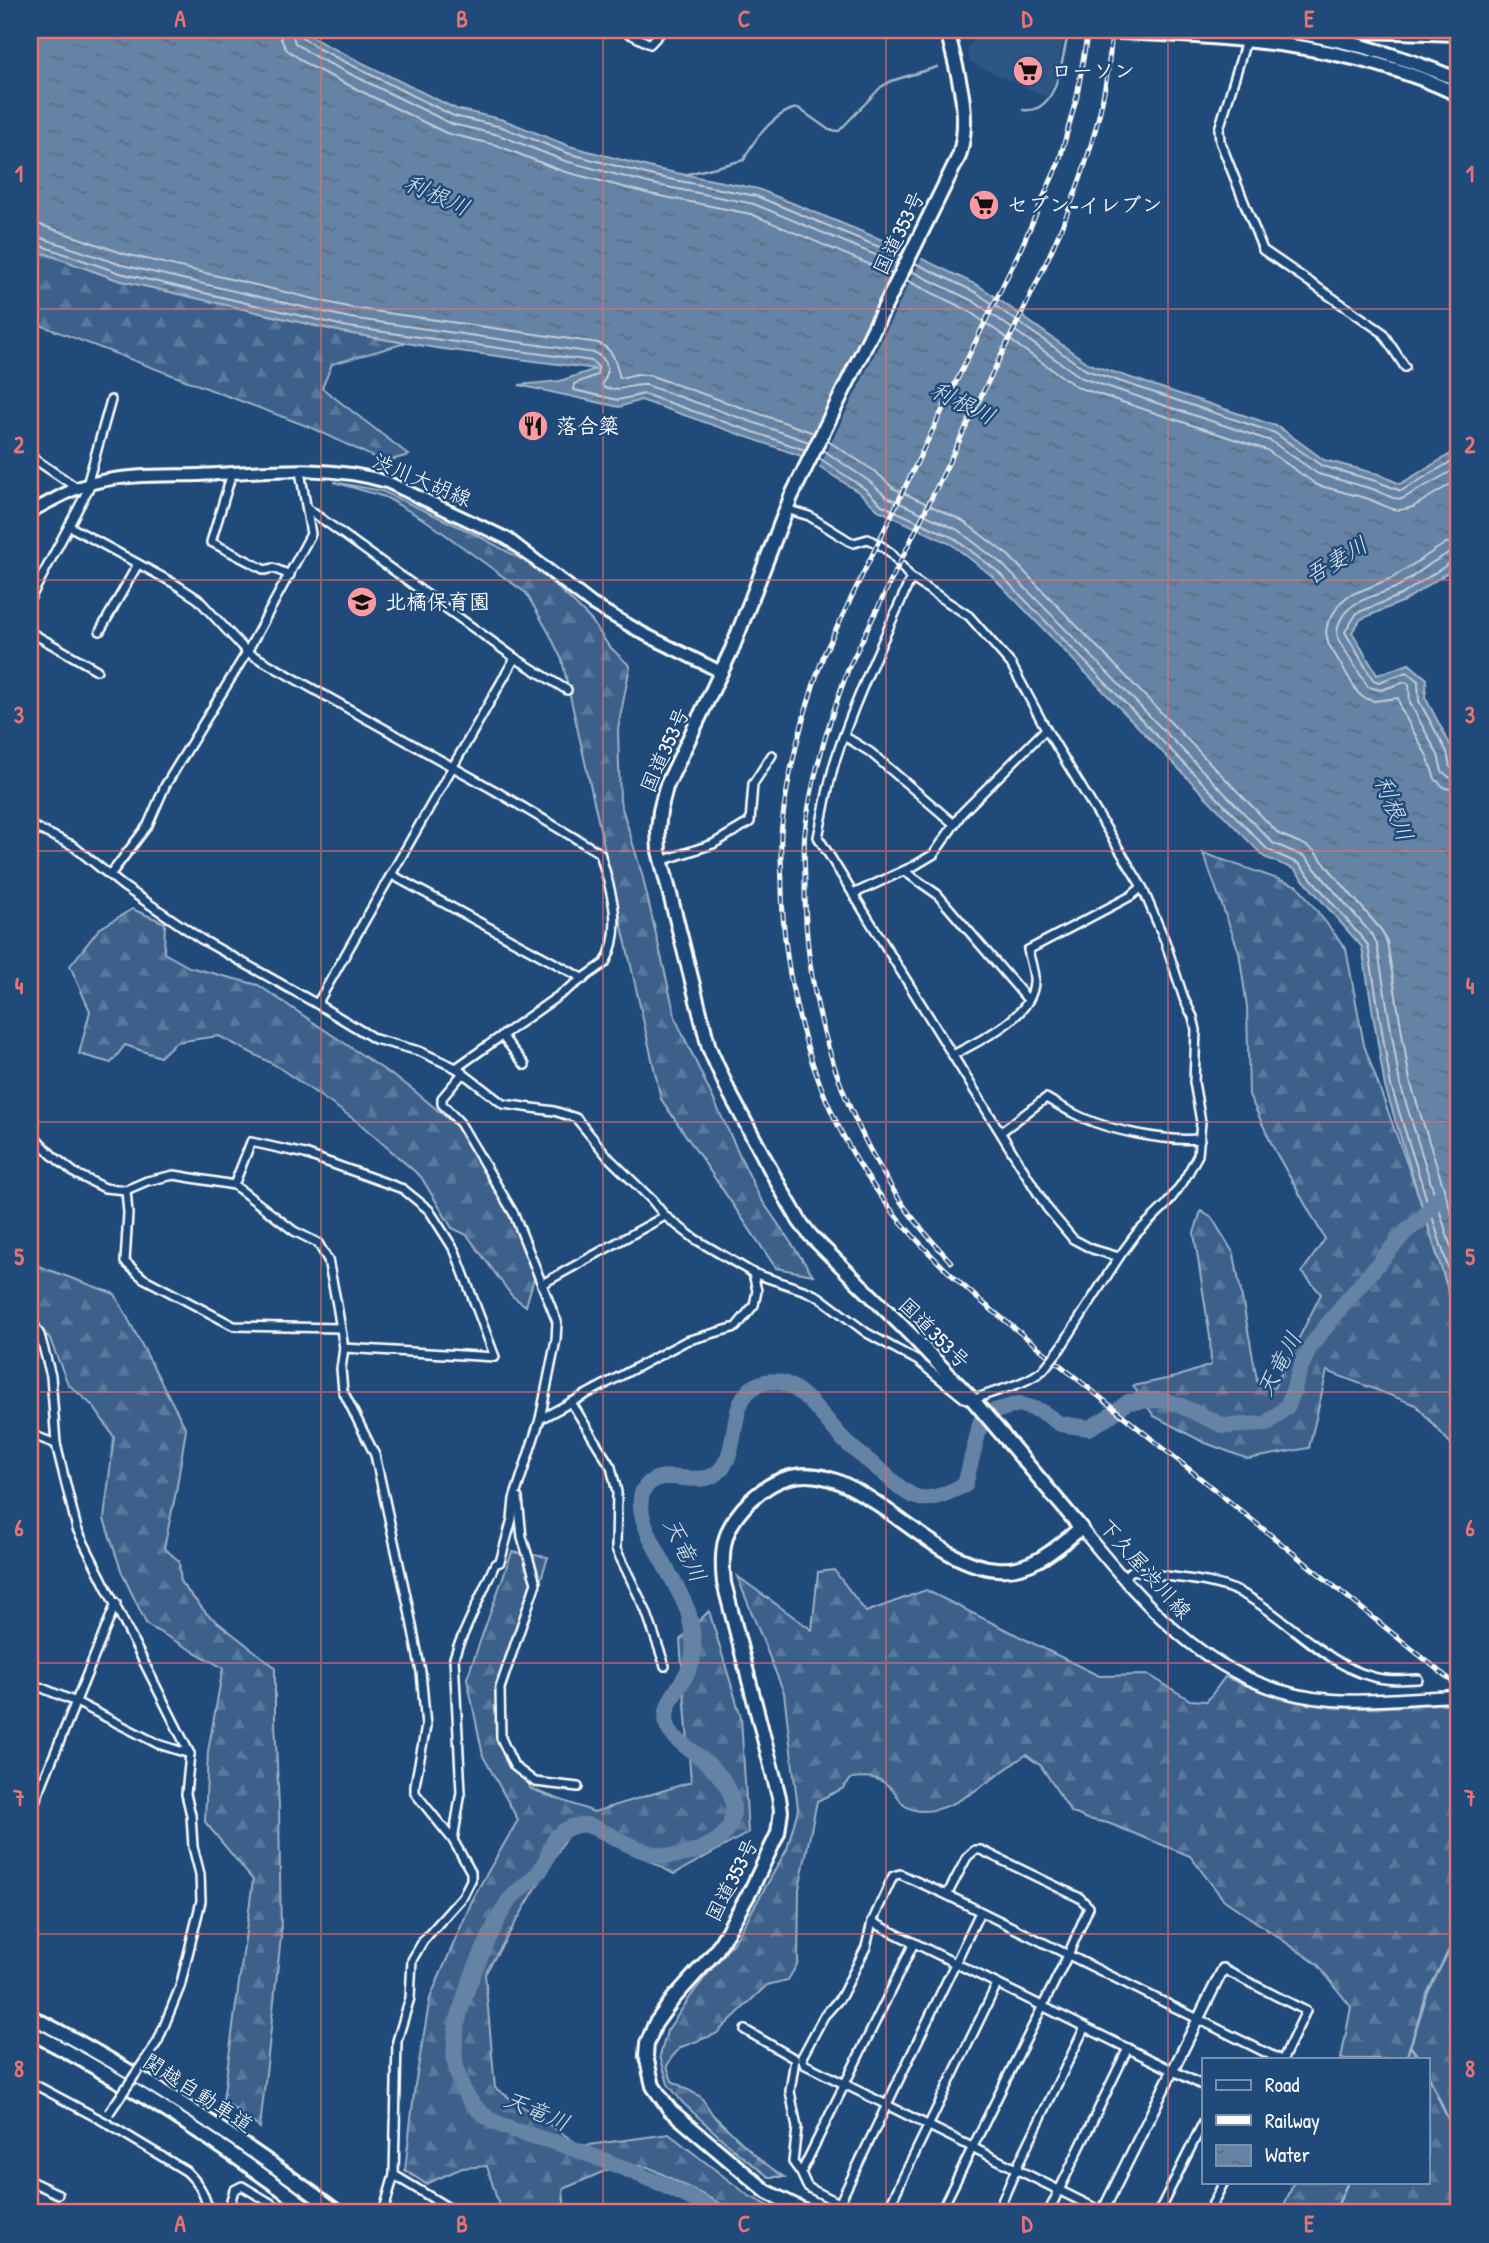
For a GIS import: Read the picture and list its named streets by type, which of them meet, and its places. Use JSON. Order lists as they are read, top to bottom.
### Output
{
  "streets": {
    "highway": ["国道353号", "関越自動車道"],
    "main road": ["渋川大胡線", "下久屋渋川線"]
  },
  "crossings": [
    ["国道353号", "渋川大胡線"],
    ["国道353号", "下久屋渋川線"]
  ],
  "water": ["利根川", "吾妻川", "天竜川"],
  "places": {
    "supermarket": ["ローソン", "セブン-イレブン"],
    "restaurant": ["落合簗"],
    "school or university": ["北橘保育園"]
  },
  "legend": ["Road", "Railway", "Water"],
  "grid": {
    "columns": [
      "A",
      "B",
      "C",
      "D",
      "E"
    ],
    "rows": [
      "1",
      "2",
      "3",
      "4",
      "5",
      "6",
      "7",
      "8"
    ]
  }
}
